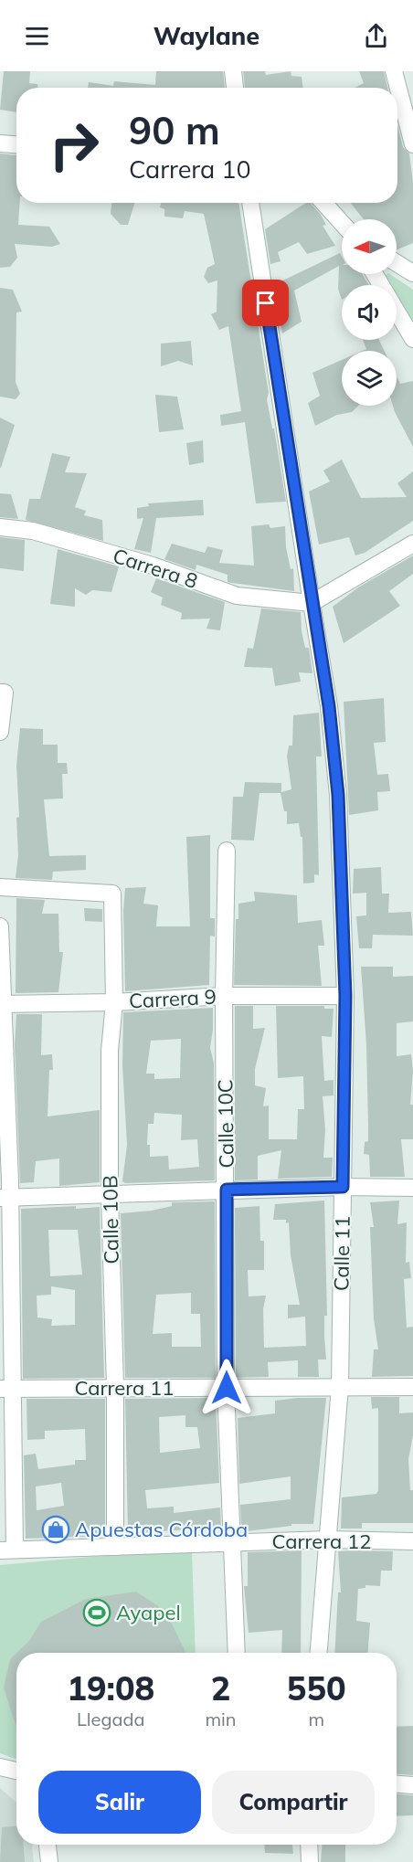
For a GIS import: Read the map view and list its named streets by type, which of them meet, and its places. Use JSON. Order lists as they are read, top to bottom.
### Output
{
  "streets": {
    "street": [
      "Carrera 8",
      "Carrera 9",
      "Calle 10C",
      "Calle 10B",
      "Calle 11",
      "Carrera 11",
      "Carrera 12"
    ]
  },
  "crossings": [
    ["Carrera 8", "Calle 11"],
    ["Carrera 9", "Calle 10C"],
    ["Carrera 9", "Calle 10B"],
    ["Carrera 9", "Calle 11"],
    ["Calle 10C", "Carrera 11"],
    ["Calle 10C", "Carrera 12"],
    ["Calle 10B", "Carrera 11"],
    ["Calle 10B", "Carrera 12"],
    ["Calle 11", "Carrera 11"],
    ["Calle 11", "Carrera 12"]
  ],
  "places": {
    "shop": ["Apuestas Córdoba"],
    "sports": ["Ayapel"]
  },
  "north": "left",
  "page": {
    "header": "Waylane",
    "turn": ["90 m", "Carrera 10"],
    "eta": [
      "19:08",
      "Llegada",
      "2",
      "min",
      "550",
      "m"
    ],
    "buttons": ["Salir", "Compartir"]
  }
}
